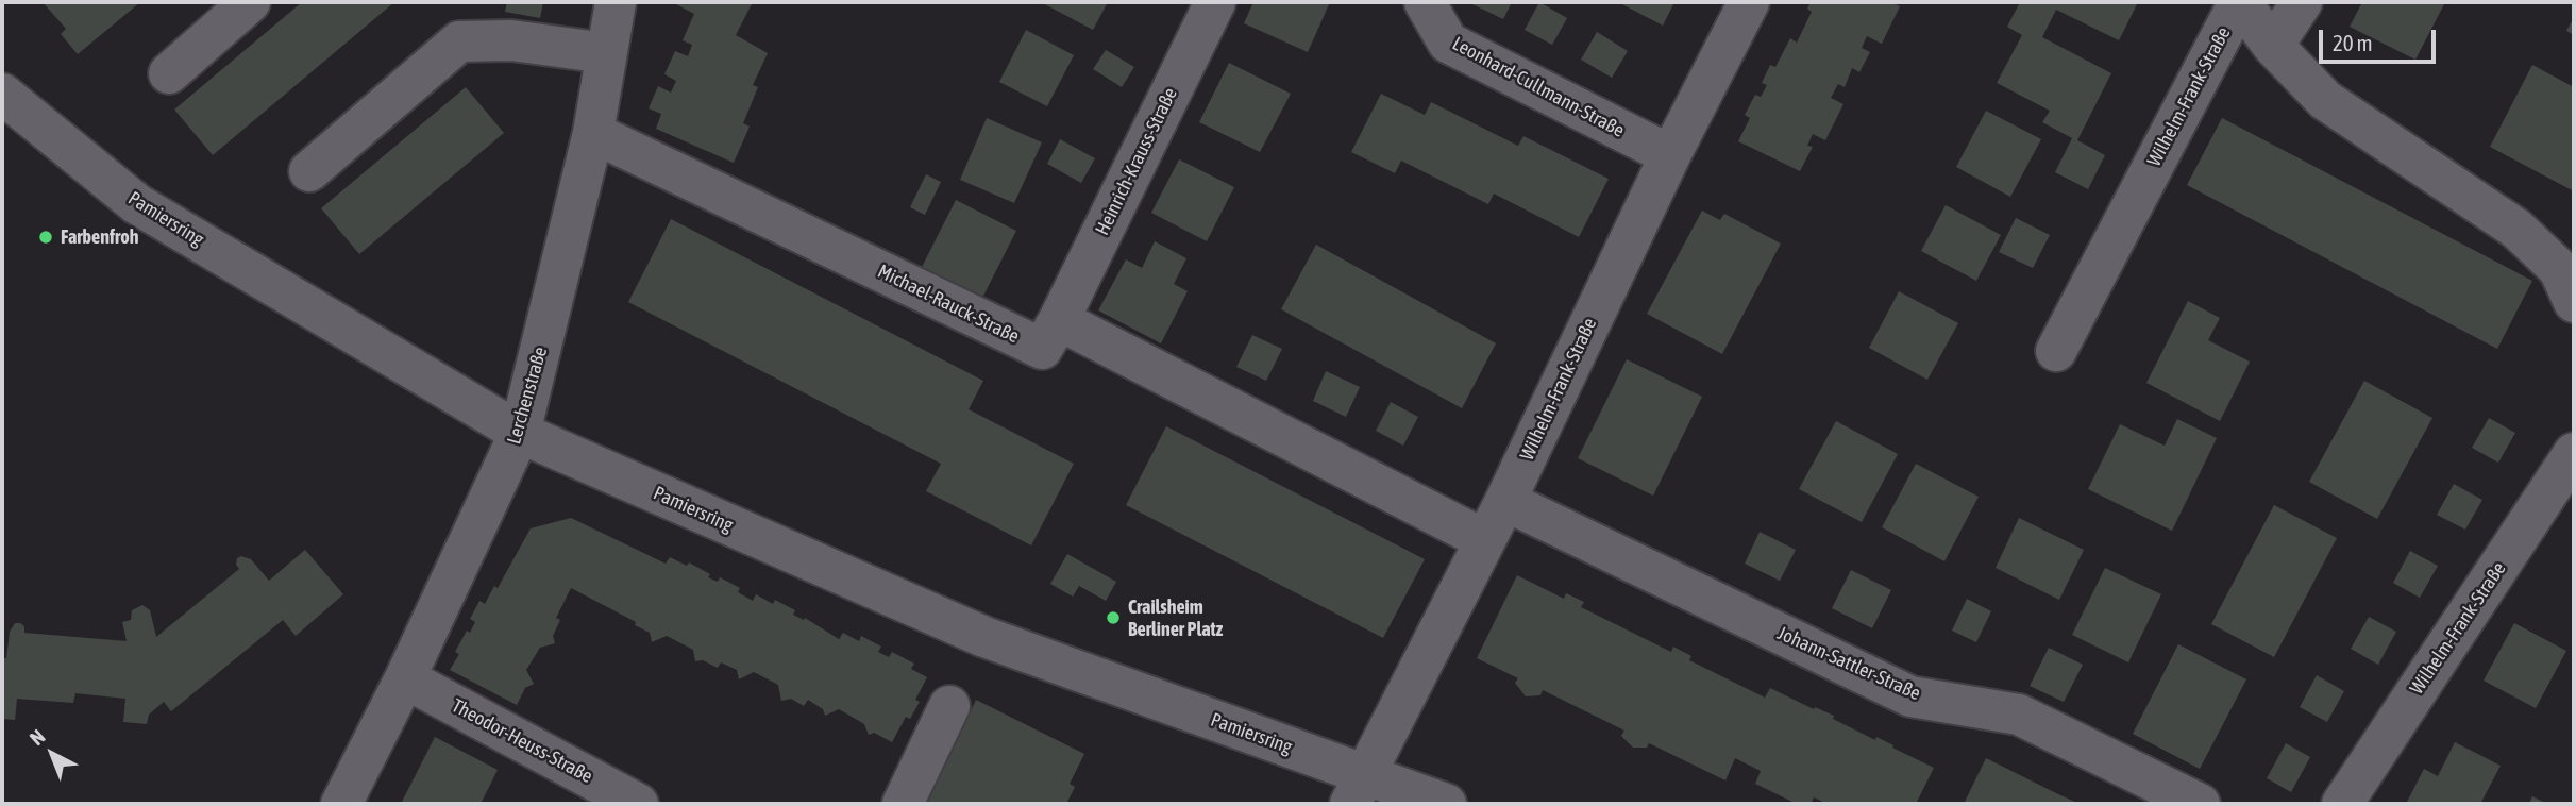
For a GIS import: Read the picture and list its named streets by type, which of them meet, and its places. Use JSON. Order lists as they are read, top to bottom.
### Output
{
  "streets": {
    "street": [
      "Leonhard-Cullmann-Straße",
      "Wilhelm-Frank-Straße",
      "Heinrich-Krauss-Straße",
      "Pamiersring",
      "Michael-Rauck-Straße",
      "Lerchenstraße",
      "Johann-Sattler-Straße",
      "Theodor-Heuss-Straße"
    ]
  },
  "crossings": [
    ["Leonhard-Cullmann-Straße", "Wilhelm-Frank-Straße"],
    ["Wilhelm-Frank-Straße", "Pamiersring"],
    ["Wilhelm-Frank-Straße", "Johann-Sattler-Straße"],
    ["Heinrich-Krauss-Straße", "Michael-Rauck-Straße"],
    ["Pamiersring", "Lerchenstraße"],
    ["Michael-Rauck-Straße", "Lerchenstraße"],
    ["Lerchenstraße", "Theodor-Heuss-Straße"]
  ],
  "places": ["Farbenfroh", "Crailsheim Berliner Platz"],
  "scale_bar": "20 m",
  "north": "top left"
}
